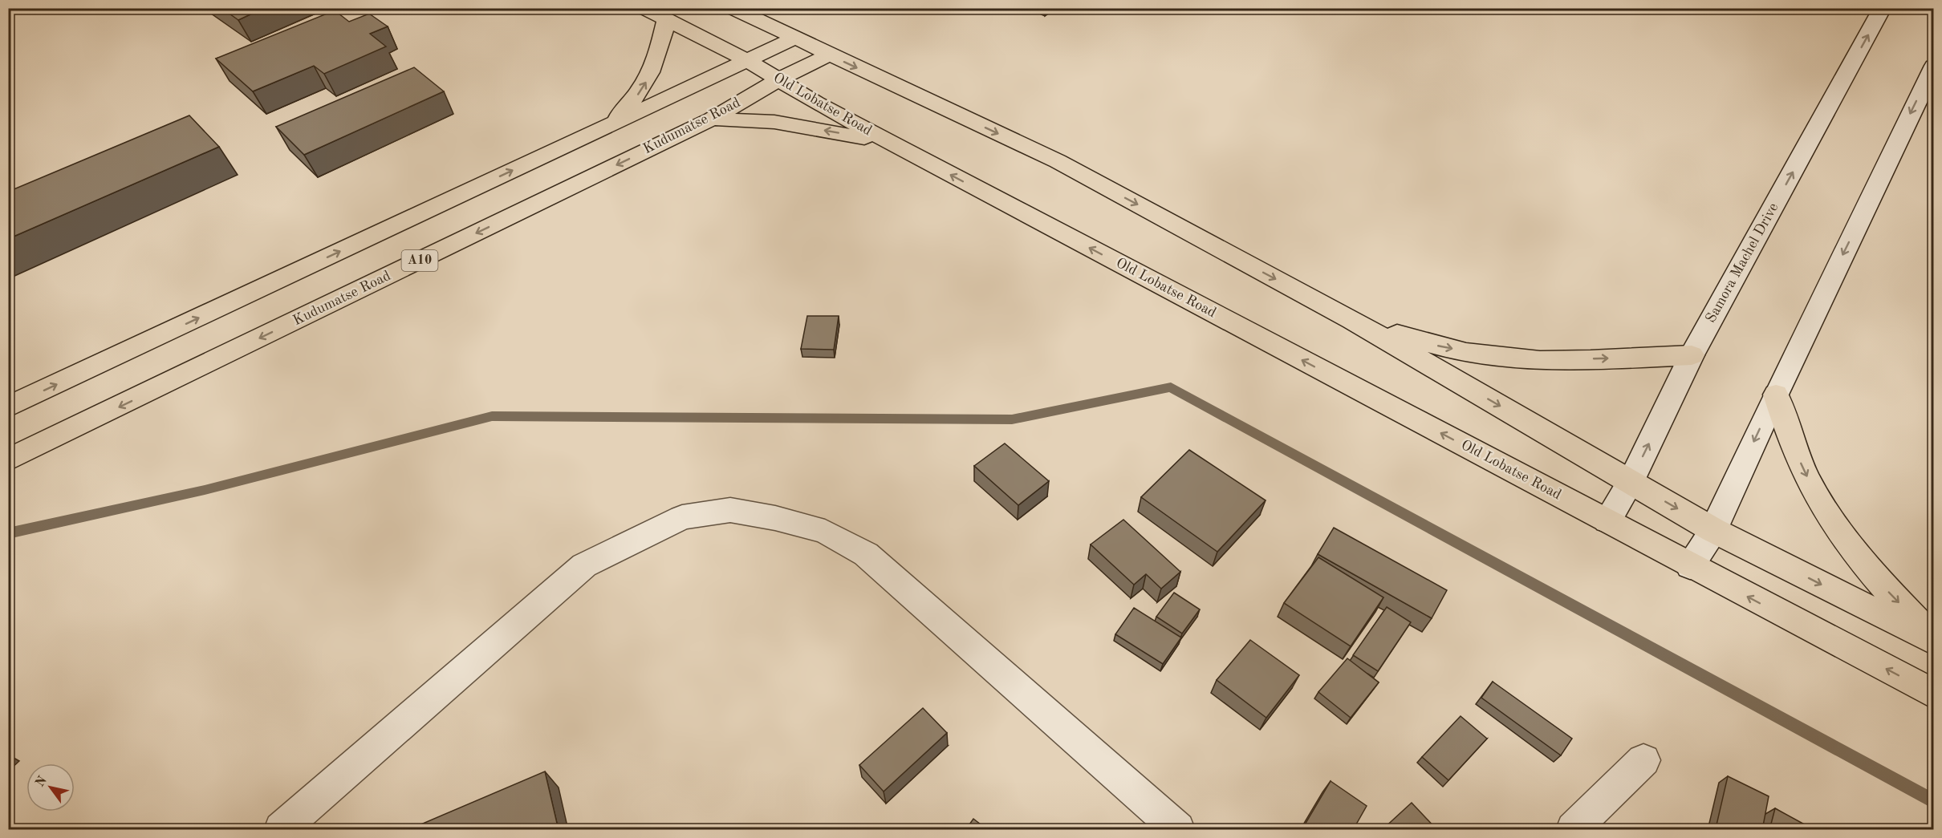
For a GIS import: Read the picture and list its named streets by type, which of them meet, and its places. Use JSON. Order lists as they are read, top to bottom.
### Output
{
  "streets": {
    "main road": [
      "Old Lobatse Road",
      "Kudumatse Road",
      "A10",
      "Samora Machel Drive"
    ]
  },
  "crossings": [
    ["Old Lobatse Road", "Kudumatse Road"],
    ["Old Lobatse Road", "Samora Machel Drive"]
  ],
  "north": "top left"
}
